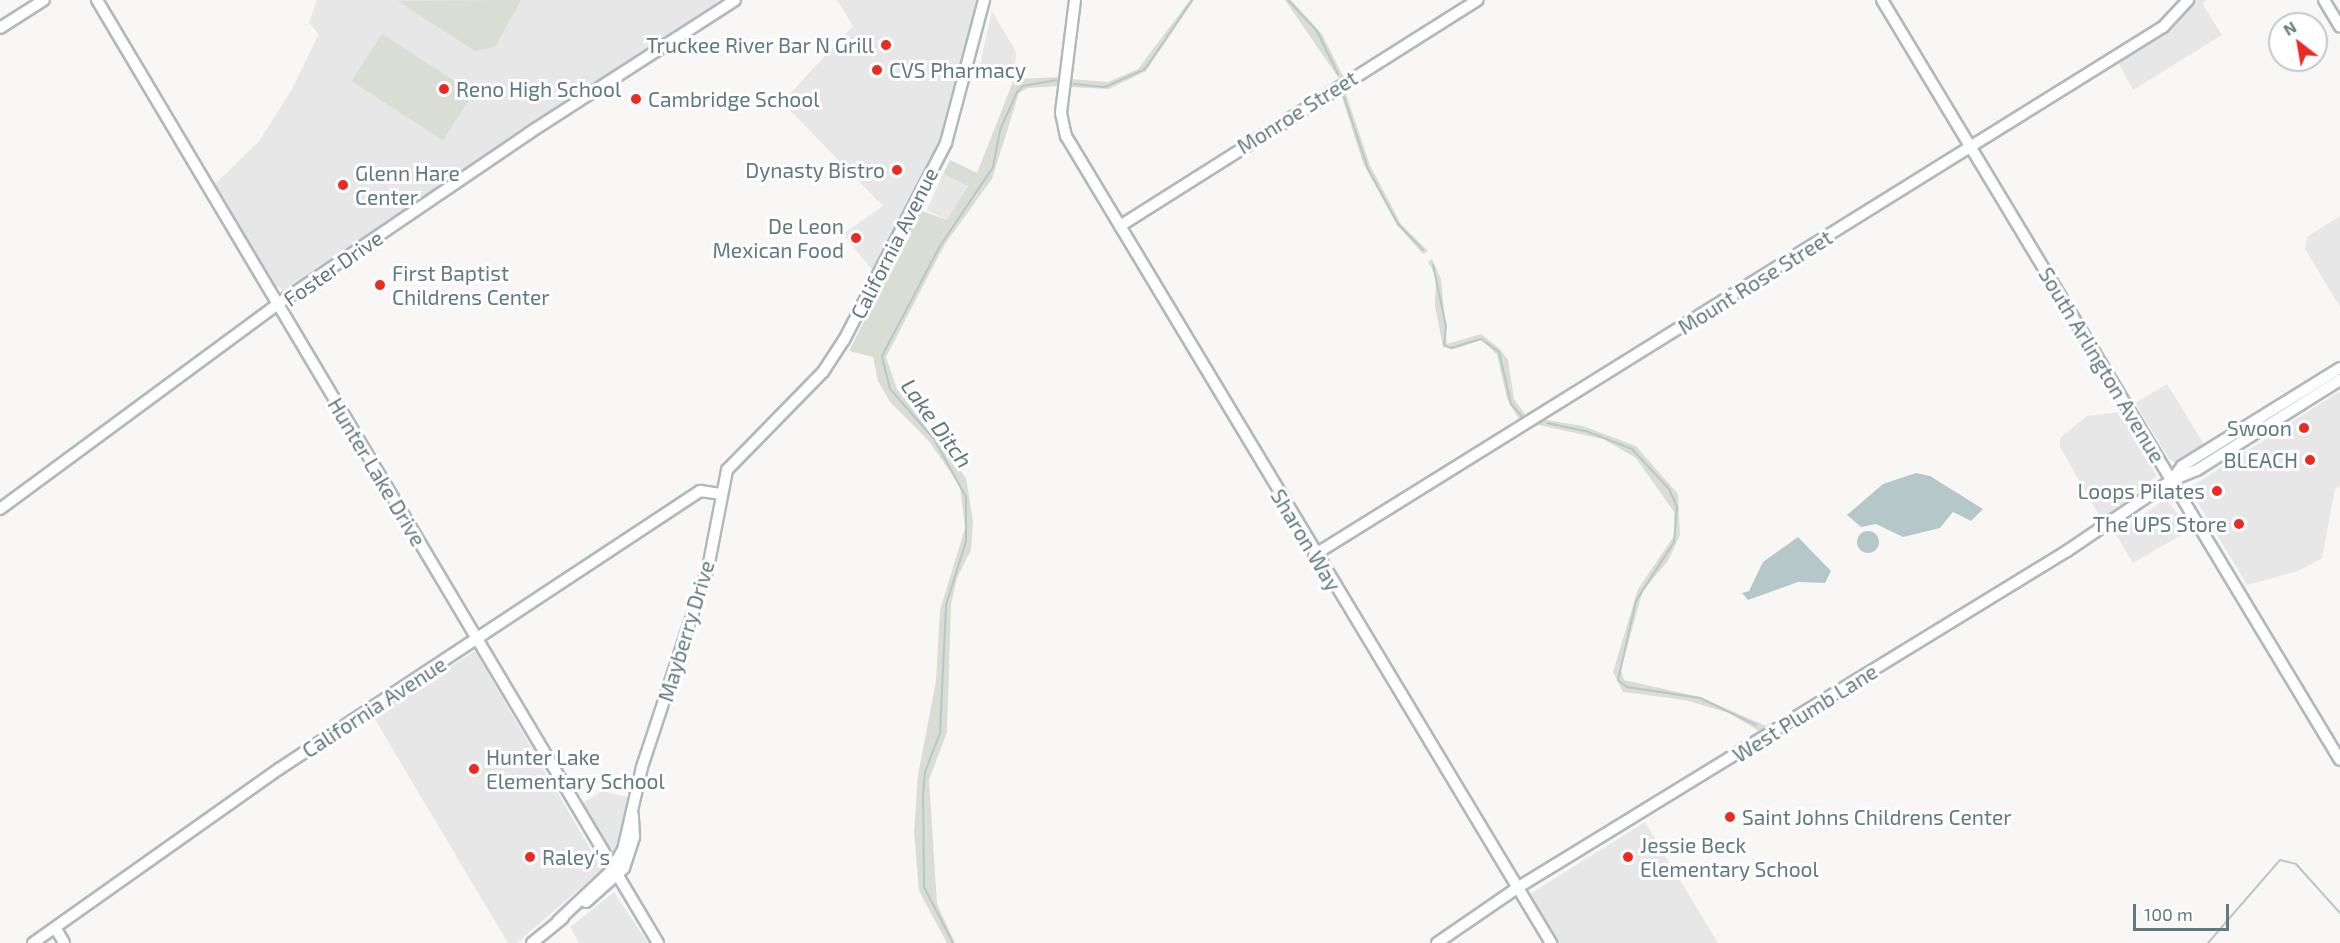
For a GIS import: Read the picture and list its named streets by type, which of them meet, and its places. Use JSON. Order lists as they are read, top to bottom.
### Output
{
  "streets": {
    "street": [
      "Monroe Street",
      "California Avenue",
      "Foster Drive",
      "Mount Rose Street",
      "South Arlington Avenue",
      "Hunter Lake Drive",
      "Sharon Way",
      "Mayberry Drive",
      "West Plumb Lane"
    ]
  },
  "crossings": [
    ["Monroe Street", "Sharon Way"],
    ["California Avenue", "Hunter Lake Drive"],
    ["California Avenue", "Mayberry Drive"],
    ["Foster Drive", "Hunter Lake Drive"],
    ["Mount Rose Street", "South Arlington Avenue"],
    ["Mount Rose Street", "Sharon Way"],
    ["South Arlington Avenue", "West Plumb Lane"],
    ["Hunter Lake Drive", "Mayberry Drive"],
    ["Sharon Way", "West Plumb Lane"]
  ],
  "water": ["Lake Ditch"],
  "places": [
    "Truckee River Bar N Grill",
    "CVS Pharmacy",
    "Reno High School",
    "Cambridge School",
    "Dynasty Bistro",
    "Glenn Hare Center",
    "De Leon Mexican Food",
    "First Baptist Childrens Center",
    "Swoon",
    "BLEACH",
    "Loops Pilates",
    "The UPS Store",
    "Hunter Lake Elementary School",
    "Saint Johns Childrens Center",
    "Raley's",
    "Jessie Beck Elementary School"
  ],
  "scale_bar": "100 m",
  "north": "top left"
}
